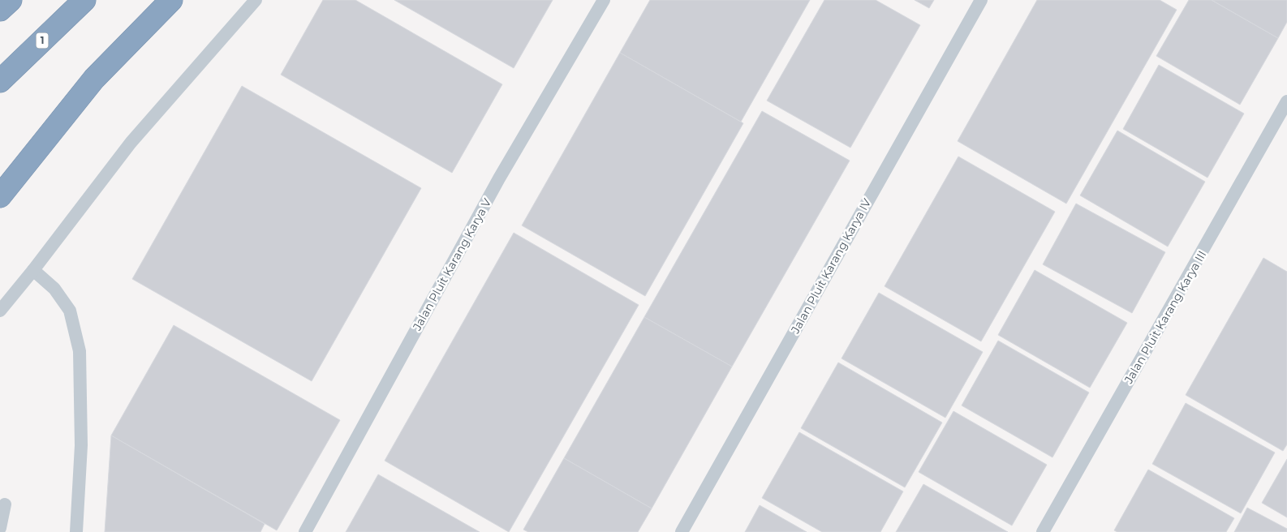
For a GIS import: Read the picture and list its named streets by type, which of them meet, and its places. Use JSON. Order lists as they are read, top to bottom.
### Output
{
  "streets": {
    "highway": ["1"],
    "lane": ["Jalan Pluit Karang Karya V", "Jalan Pluit Karang Karya IV", "Jalan Pluit Karang Karya III"]
  }
}
